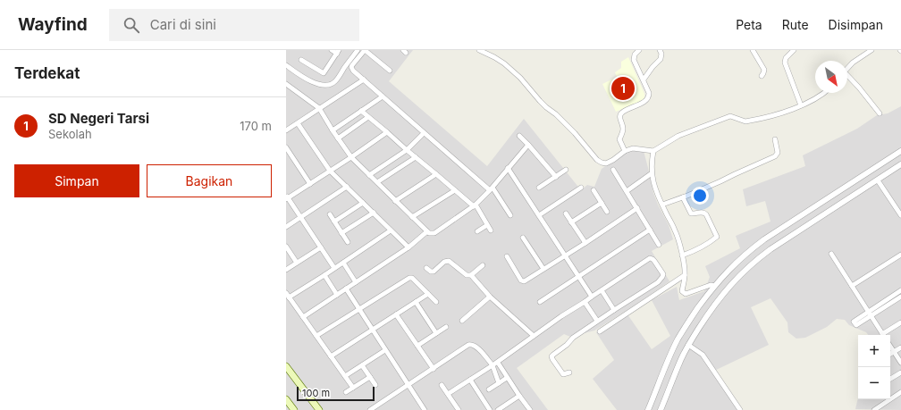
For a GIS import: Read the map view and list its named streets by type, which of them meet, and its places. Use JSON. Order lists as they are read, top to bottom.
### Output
{
  "scale_bar": "100 m",
  "north": "bottom right",
  "page": {
    "header": "Wayfind",
    "search": "Cari di sini",
    "nav": ["Peta", "Rute", "Disimpan"],
    "heading": "Terdekat",
    "pins": "1",
    "list": [
      {
        "mark": "1",
        "name": "SD Negeri Tarsi",
        "note": "Sekolah",
        "value": "170 m"
      }
    ],
    "buttons": ["Simpan", "Bagikan"],
    "map_buttons": ["+", "−"],
    "scale": "100 m"
  }
}
